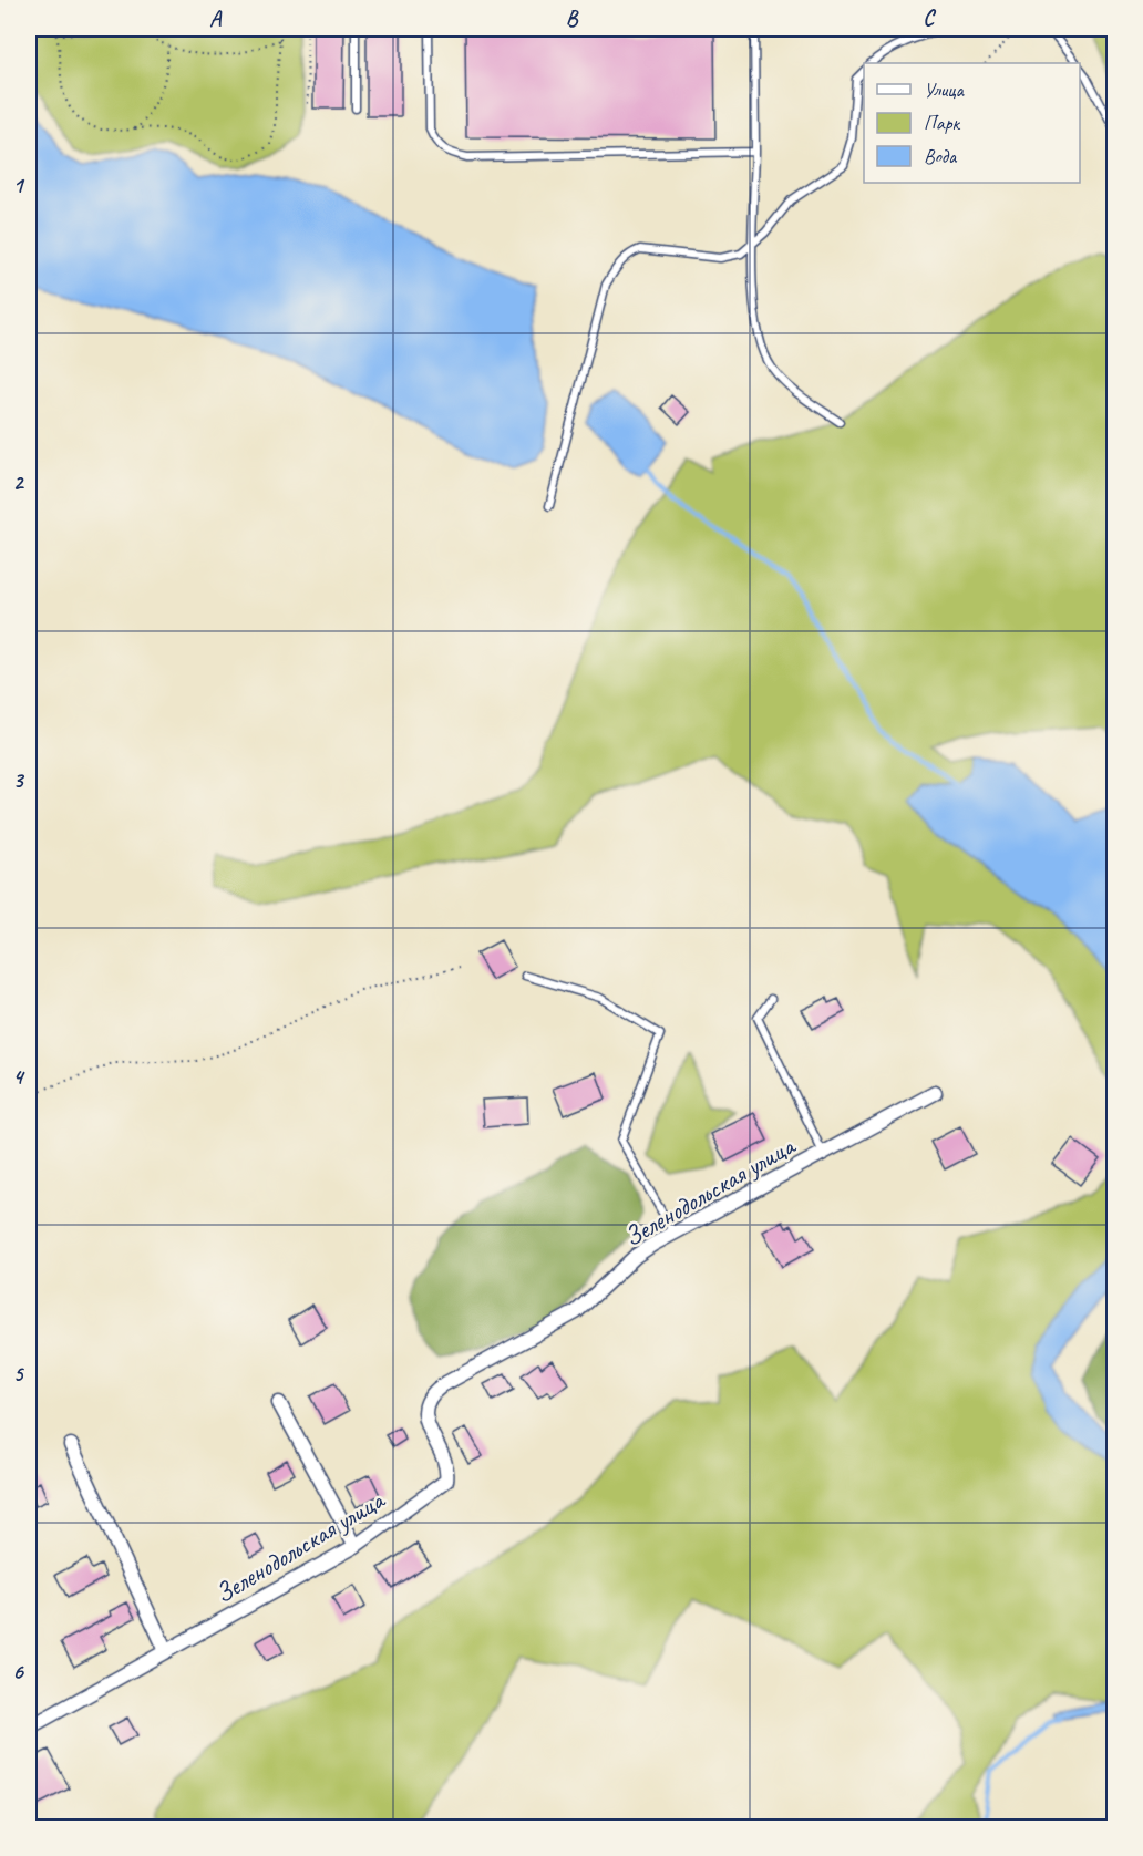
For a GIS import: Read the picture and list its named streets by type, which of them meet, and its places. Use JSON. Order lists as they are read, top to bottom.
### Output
{
  "streets": {
    "street": ["Зеленодольская улица"]
  },
  "legend": ["Улица", "Парк", "Вода"],
  "grid": {
    "columns": ["A", "B", "C"],
    "rows": [
      "1",
      "2",
      "3",
      "4",
      "5",
      "6"
    ]
  }
}
